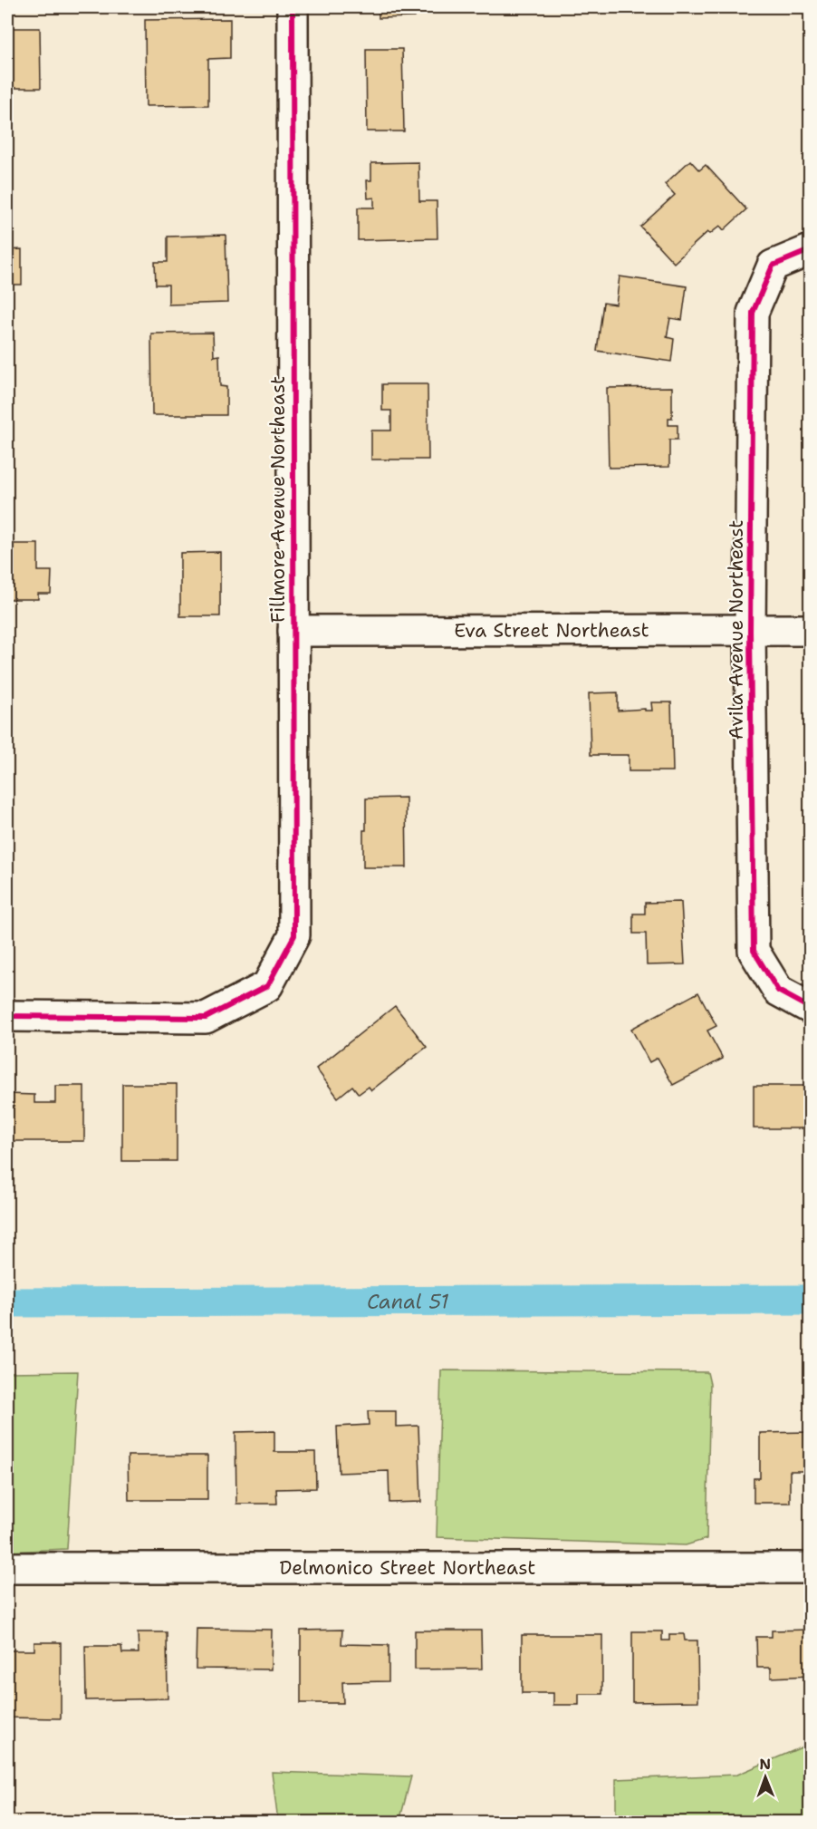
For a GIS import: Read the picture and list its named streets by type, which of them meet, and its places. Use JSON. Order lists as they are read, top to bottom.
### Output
{
  "streets": {
    "street": [
      "Fillmore Avenue Northeast",
      "Avila Avenue Northeast",
      "Eva Street Northeast",
      "Delmonico Street Northeast"
    ]
  },
  "crossings": [
    ["Fillmore Avenue Northeast", "Eva Street Northeast"],
    ["Avila Avenue Northeast", "Eva Street Northeast"]
  ],
  "water": ["Canal 51"],
  "north": "top"
}
